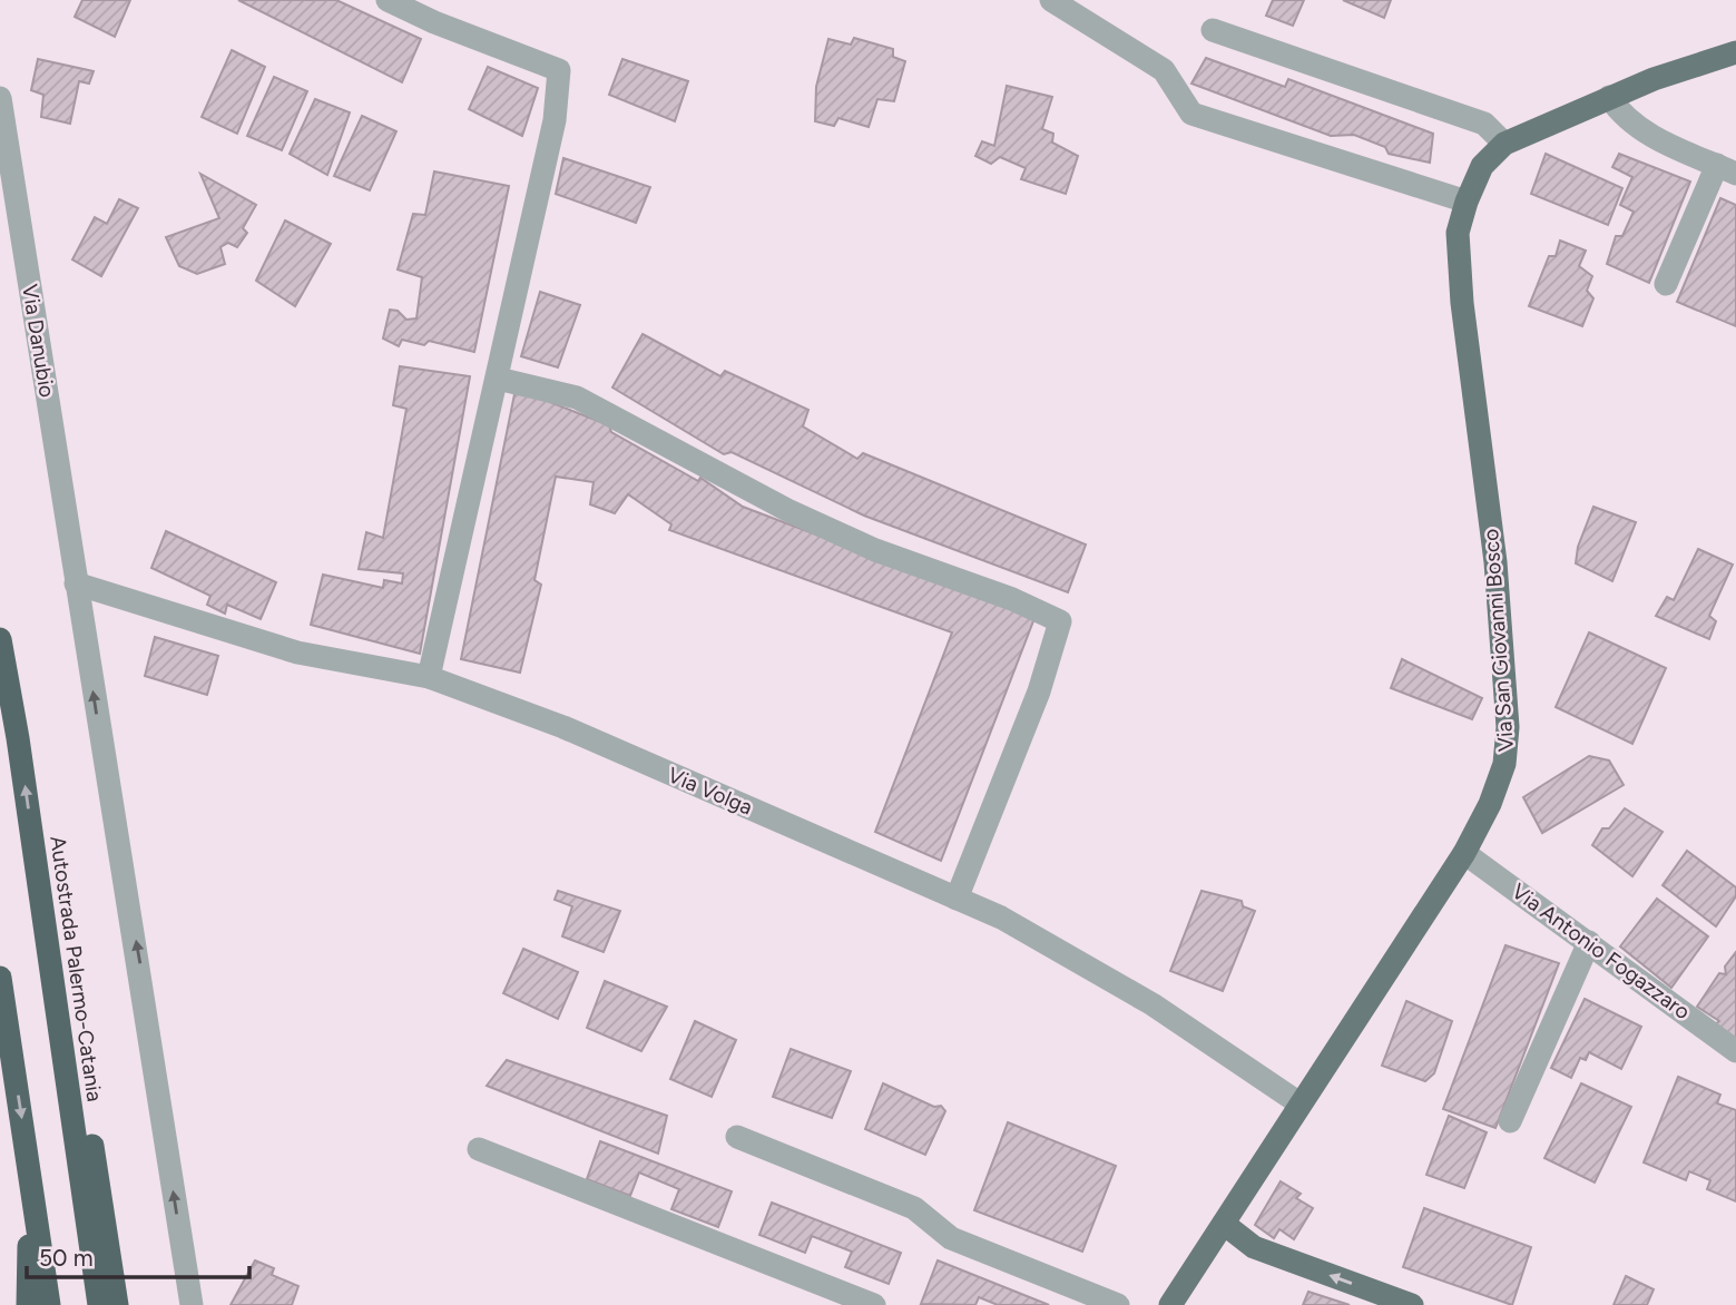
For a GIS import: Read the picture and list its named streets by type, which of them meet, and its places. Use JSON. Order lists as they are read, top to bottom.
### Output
{
  "streets": {
    "highway": ["Autostrada Palermo-Catania"],
    "main road": ["Via San Giovanni Bosco"],
    "street": ["Via Danubio", "Via Volga", "Via Antonio Fogazzaro"]
  },
  "crossings": [
    ["Via Danubio", "Via Volga"],
    ["Via San Giovanni Bosco", "Via Volga"],
    ["Via San Giovanni Bosco", "Via Antonio Fogazzaro"]
  ],
  "one_way": ["Via Danubio"],
  "scale_bar": "50 m"
}
